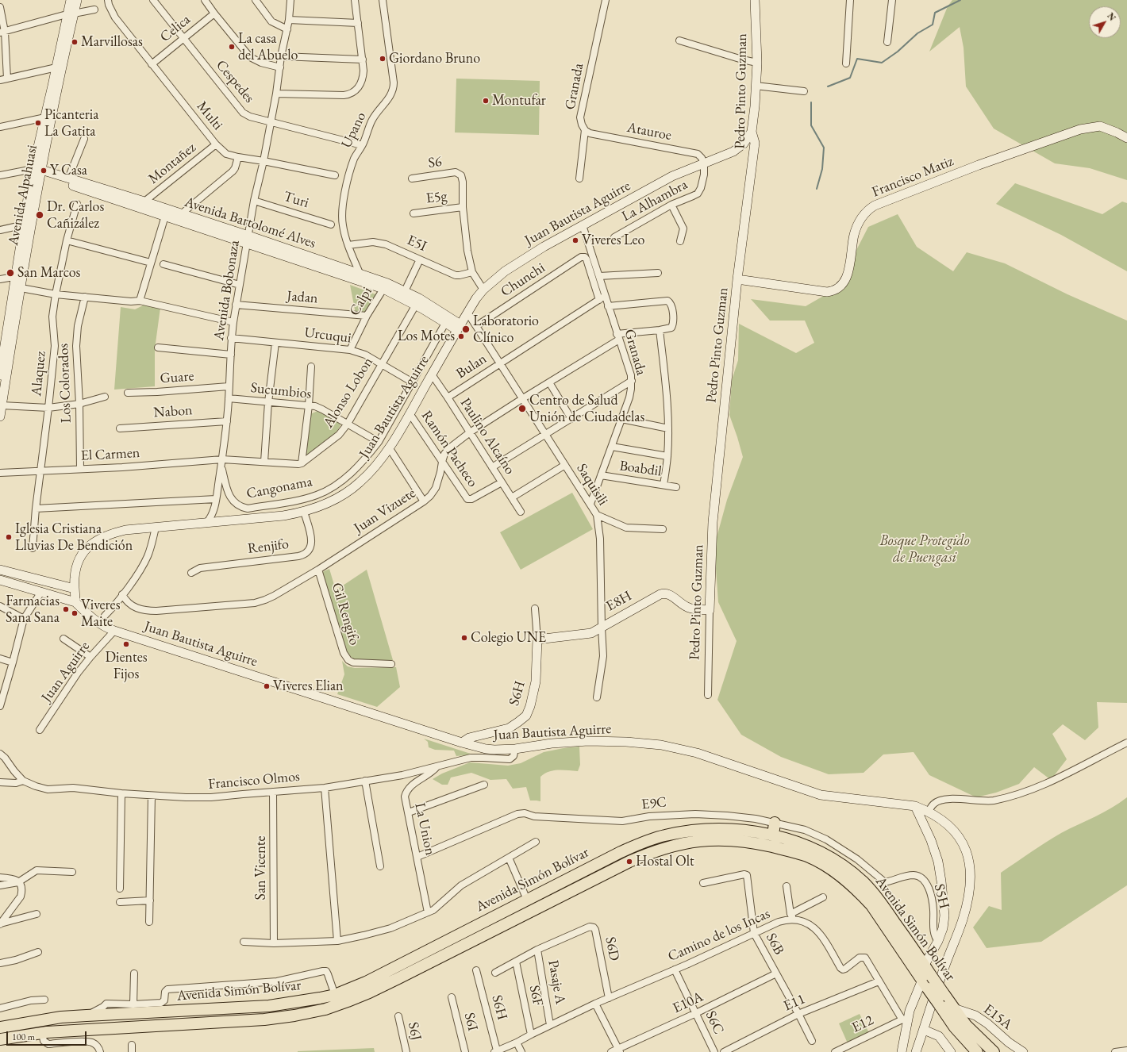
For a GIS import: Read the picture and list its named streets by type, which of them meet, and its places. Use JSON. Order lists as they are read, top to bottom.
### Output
{
  "streets": {
    "highway": ["Avenida Simón Bolívar"],
    "main road": [
      "Pedro Pinto Guzman",
      "Francisco Matiz",
      "Avenida Alpahuasi",
      "Juan Bautista Aguirre",
      "Avenida Bartolomé Alves",
      "E8H",
      "S6H",
      "E15A"
    ],
    "street": [
      "Celica",
      "Cespedes",
      "Granada",
      "Multi",
      "Upano",
      "Atauroe",
      "S6",
      "Montañez",
      "E5g",
      "Turi",
      "La Alhambra",
      "E5I",
      "Chunchi",
      "Avenida Bobonaza",
      "Jadan",
      "Calpi",
      "Urcuqui",
      "Bulan",
      "Alaquez",
      "Guare",
      "Los Colorados",
      "Sucumbios",
      "Alonso Lobon",
      "Nabon",
      "Paulino Alcaíno",
      "Ramón Pacheco",
      "El Carmen",
      "Boabdil",
      "Saquisili",
      "Cangonama",
      "Juan Vizuete",
      "Renjifo",
      "Gil Rengifo",
      "Juan Aguirre",
      "Francisco Olmos",
      "E9C",
      "La Union",
      "San Vicente",
      "S5H",
      "Camino de los Incas",
      "S6B",
      "S6D",
      "Pasaje A",
      "S6F",
      "E10A",
      "E11",
      "S6I",
      "S6C",
      "E12",
      "S6J"
    ]
  },
  "crossings": [
    ["Celica", "Cespedes"],
    ["Celica", "Multi"],
    ["Cespedes", "Upano"],
    ["Cespedes", "Avenida Bobonaza"],
    ["Granada", "Atauroe"],
    ["Granada", "Juan Bautista Aguirre"],
    ["Granada", "Bulan"],
    ["Granada", "Boabdil"],
    ["Granada", "Saquisili"],
    ["Granada", "Juan Vizuete"],
    ["Pedro Pinto Guzman", "Francisco Matiz"],
    ["Pedro Pinto Guzman", "Juan Bautista Aguirre"],
    ["Pedro Pinto Guzman", "E8H"],
    ["Multi", "Montañez"],
    ["Multi", "Avenida Bobonaza"],
    ["Upano", "Avenida Bartolomé Alves"],
    ["Upano", "E5I"],
    ["Atauroe", "La Alhambra"],
    ["Atauroe", "Juan Bautista Aguirre"],
    ["S6", "E5g"],
    ["Montañez", "Avenida Bartolomé Alves"],
    ["Avenida Alpahuasi", "Avenida Bartolomé Alves"],
    ["Turi", "Avenida Bobonaza"],
    ["La Alhambra", "Juan Bautista Aguirre"],
    ["Juan Bautista Aguirre", "Avenida Bartolomé Alves"],
    ["Juan Bautista Aguirre", "Avenida Bobonaza"],
    ["Juan Bautista Aguirre", "Paulino Alcaíno"],
    ["Juan Bautista Aguirre", "Ramón Pacheco"],
    ["Juan Bautista Aguirre", "Saquisili"],
    ["Juan Bautista Aguirre", "Renjifo"],
    ["Juan Bautista Aguirre", "Juan Aguirre"],
    ["Juan Bautista Aguirre", "S6H"],
    ["Juan Bautista Aguirre", "Francisco Olmos"],
    ["Avenida Bartolomé Alves", "Avenida Bobonaza"],
    ["Avenida Bartolomé Alves", "Calpi"],
    ["Avenida Bartolomé Alves", "Alonso Lobon"],
    ["Avenida Bartolomé Alves", "Cangonama"],
    ["Chunchi", "Bulan"],
    ["Chunchi", "Saquisili"],
    ["Avenida Bobonaza", "Jadan"],
    ["Avenida Bobonaza", "Urcuqui"],
    ["Avenida Bobonaza", "Guare"],
    ["Avenida Bobonaza", "Sucumbios"],
    ["Avenida Bobonaza", "Nabon"],
    ["Avenida Bobonaza", "El Carmen"],
    ["Avenida Bobonaza", "Cangonama"],
    ["Jadan", "Calpi"],
    ["Calpi", "Urcuqui"],
    ["Urcuqui", "Alonso Lobon"],
    ["Urcuqui", "Cangonama"],
    ["Bulan", "Paulino Alcaíno"],
    ["Bulan", "Saquisili"],
    ["Alaquez", "El Carmen"],
    ["Los Colorados", "El Carmen"],
    ["Sucumbios", "Alonso Lobon"],
    ["Sucumbios", "Cangonama"],
    ["Paulino Alcaíno", "Ramón Pacheco"],
    ["Paulino Alcaíno", "Juan Vizuete"],
    ["Ramón Pacheco", "Juan Vizuete"],
    ["El Carmen", "Cangonama"],
    ["Saquisili", "Juan Vizuete"],
    ["Saquisili", "E8H"],
    ["Juan Vizuete", "Gil Rengifo"],
    ["E8H", "S6H"],
    ["S6H", "Camino de los Incas"],
    ["Francisco Olmos", "La Union"],
    ["Francisco Olmos", "San Vicente"],
    ["E9C", "La Union"],
    ["E9C", "S5H"],
    ["Avenida Simón Bolívar", "E15A"],
    ["Camino de los Incas", "S6B"],
    ["Camino de los Incas", "S6D"],
    ["Camino de los Incas", "Pasaje A"],
    ["Camino de los Incas", "S6F"],
    ["Camino de los Incas", "E11"],
    ["Camino de los Incas", "S6C"],
    ["Camino de los Incas", "E12"],
    ["S6B", "E10A"],
    ["S6B", "E11"],
    ["S6D", "Pasaje A"],
    ["Pasaje A", "S6F"],
    ["E10A", "S6C"]
  ],
  "parks": ["Bosque Protegido de Puengasi"],
  "places": [
    "Marvillosas",
    "La casa del Abuelo",
    "Giordano Bruno",
    "Montufar",
    "Picanteria La Gatita",
    "Y Casa",
    "Dr. Carlos Cañizález",
    "Viveres Leo",
    "San Marcos",
    "Laboratorio Clínico",
    "Los Motes",
    "Centro de Salud Unión de Ciudadelas",
    "Iglesia Cristiana Lluvias De Bendición",
    "Farmacias Sana Sana",
    "Viveres Maite",
    "Colegio UNE",
    "Dientes Fijos",
    "Viveres Elian",
    "Hostal Olt"
  ],
  "scale_bar": "100 m",
  "north": "top right"
}
